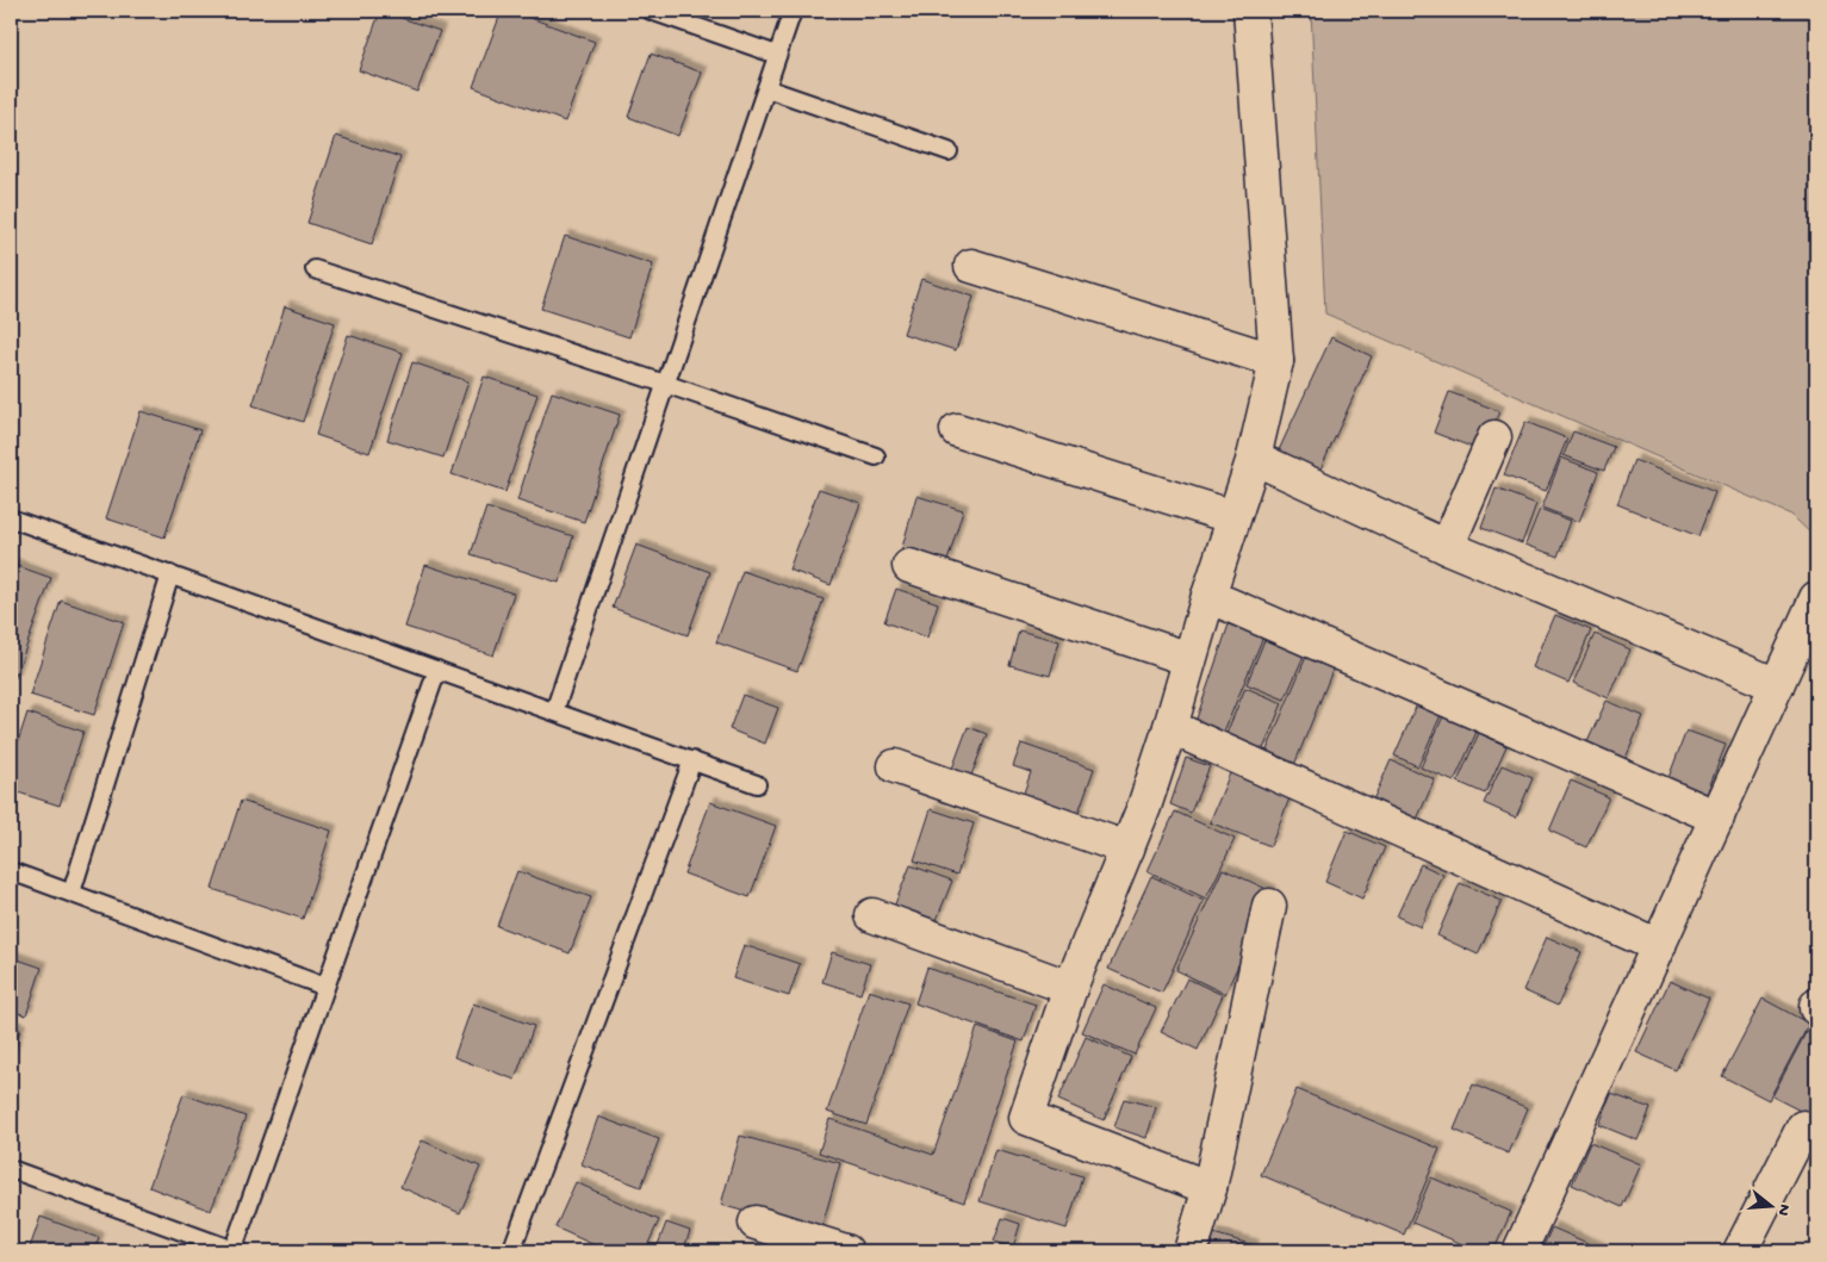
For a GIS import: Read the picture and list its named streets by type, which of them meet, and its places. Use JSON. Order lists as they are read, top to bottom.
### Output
{
  "north": "right"
}
